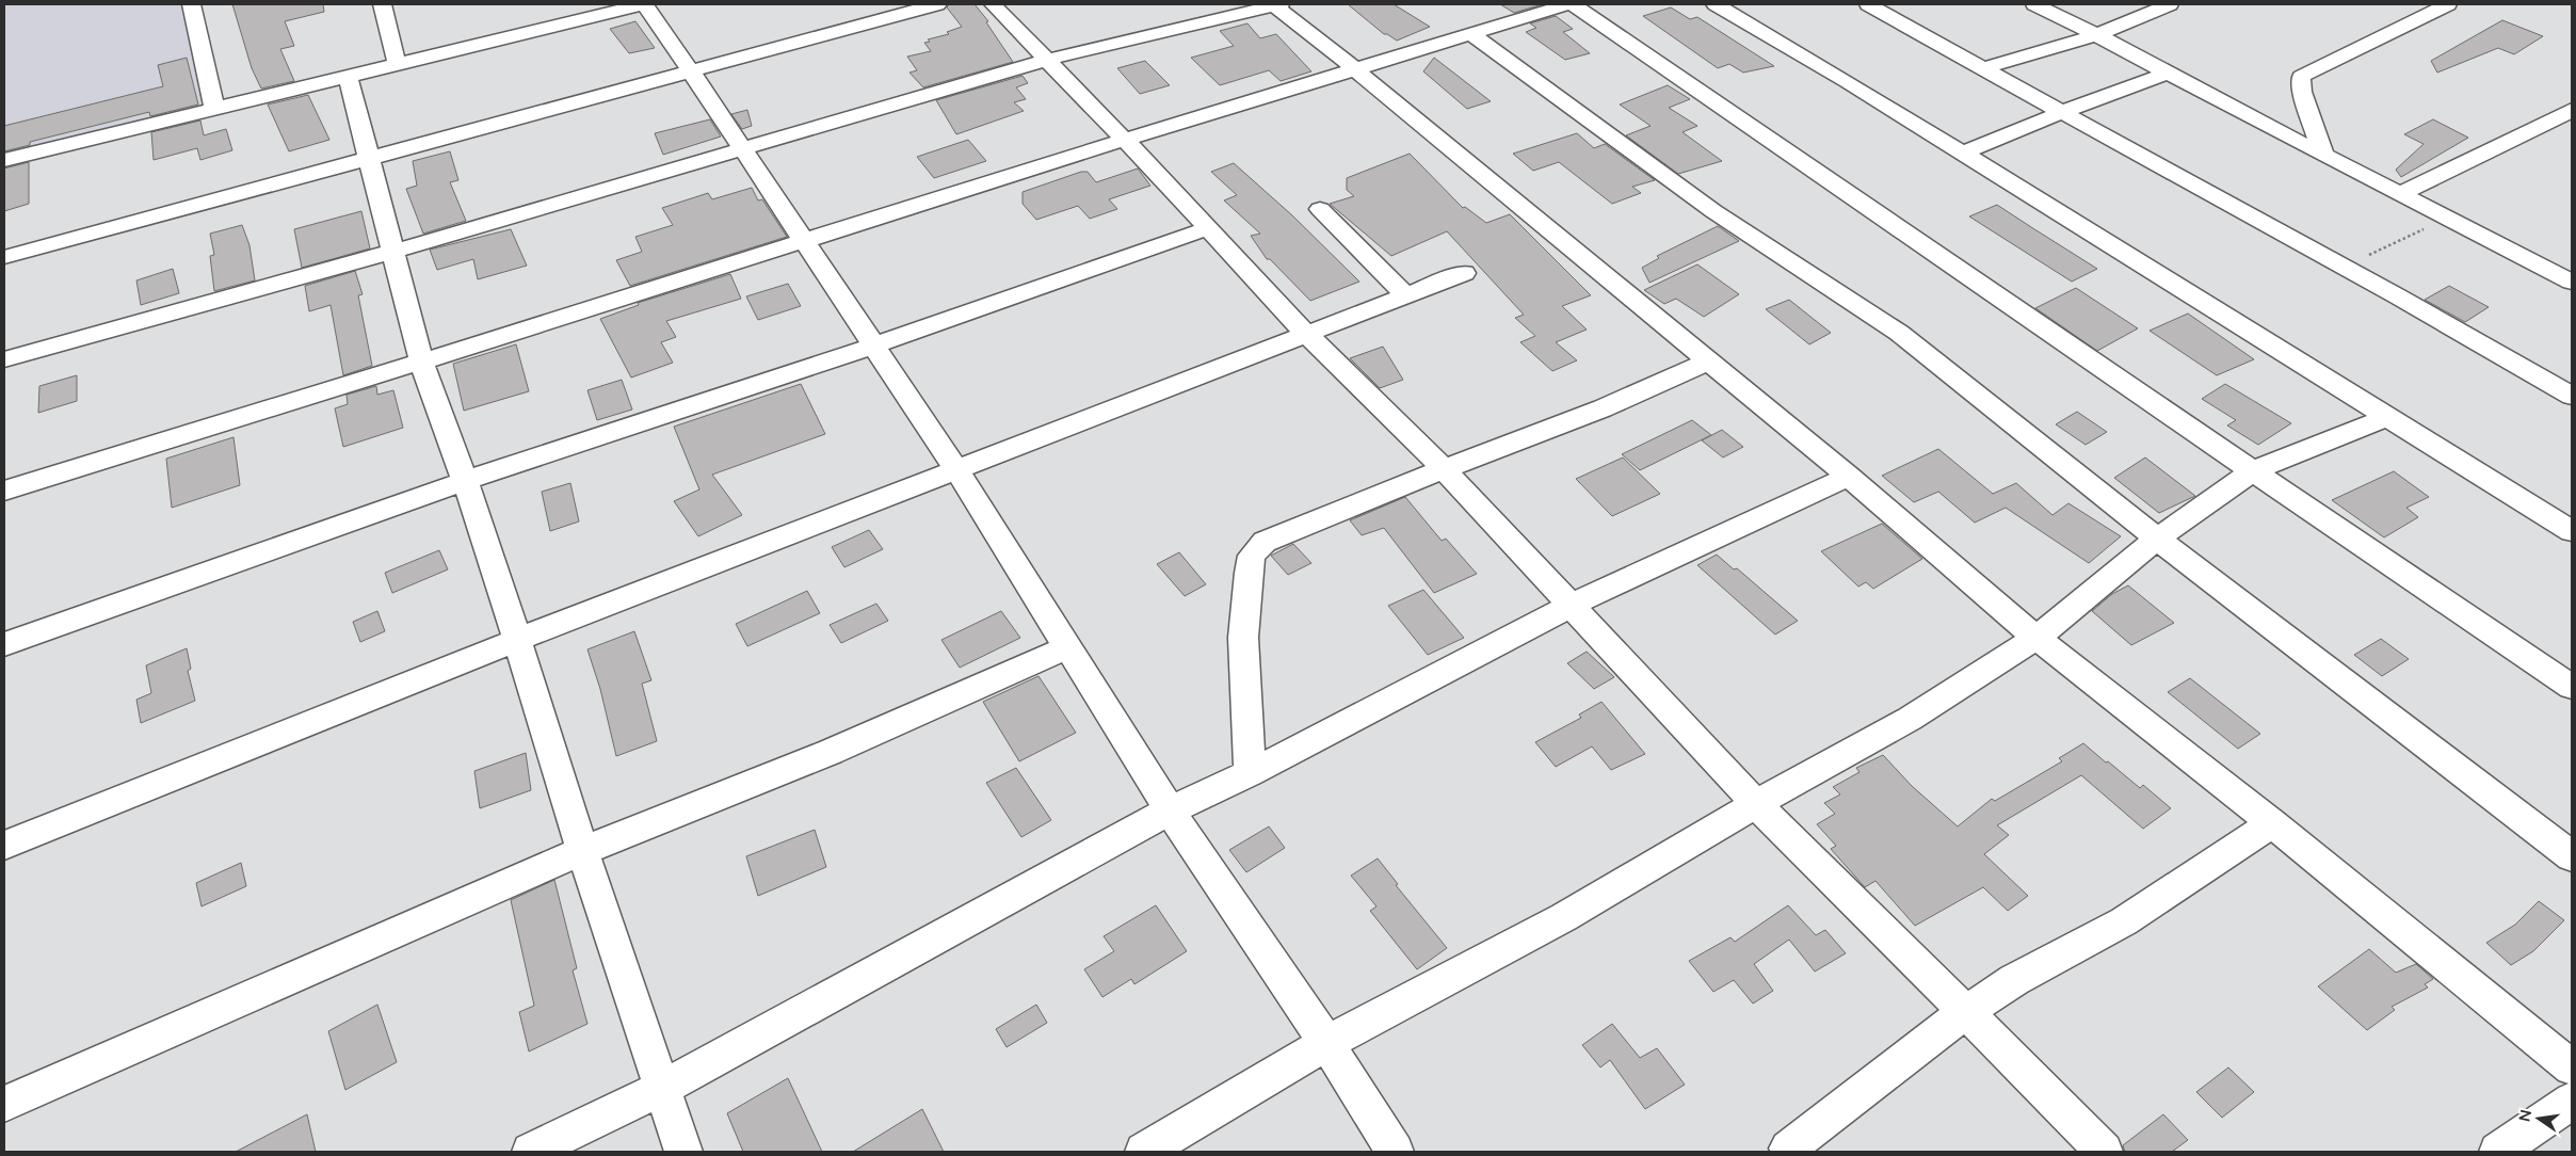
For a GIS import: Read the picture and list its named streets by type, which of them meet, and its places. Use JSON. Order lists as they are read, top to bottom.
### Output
{
  "north": "left"
}
